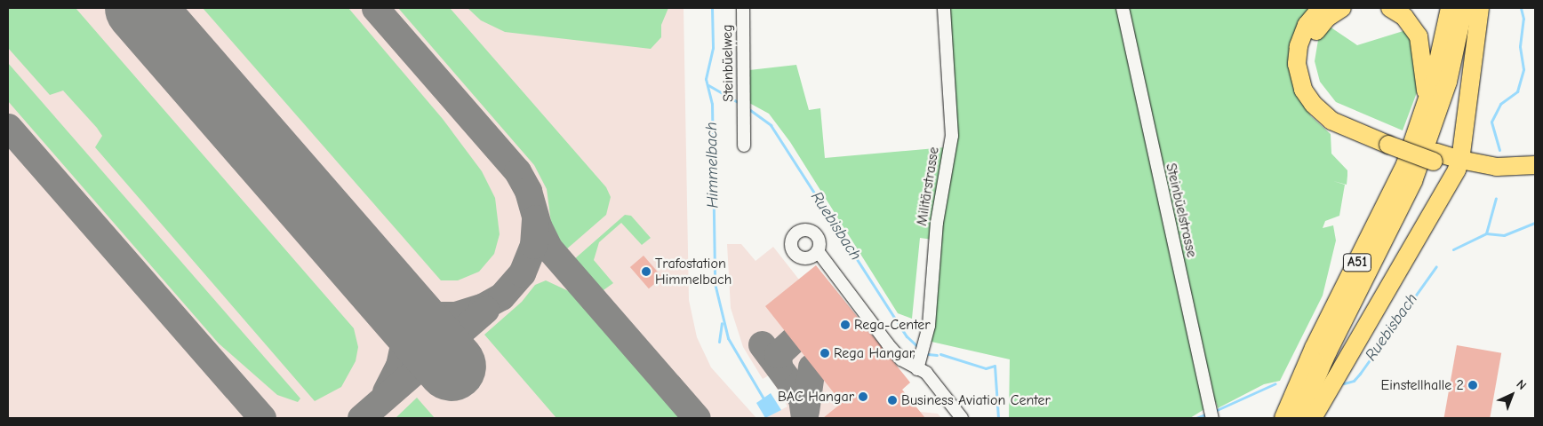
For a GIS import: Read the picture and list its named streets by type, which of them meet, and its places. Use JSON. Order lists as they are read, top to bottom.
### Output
{
  "streets": {
    "highway": ["A51"],
    "street": ["Steinbüelweg", "Militärstrasse", "Steinbüelstrasse"]
  },
  "water": ["Himmelbach", "Ruebisbach"],
  "places": [
    "Trafostation Himmelbach",
    "Rega-Center",
    "Rega Hangar",
    "Einstellhalle 2",
    "BAC Hangar",
    "Business Aviation Center"
  ],
  "north": "top right"
}
